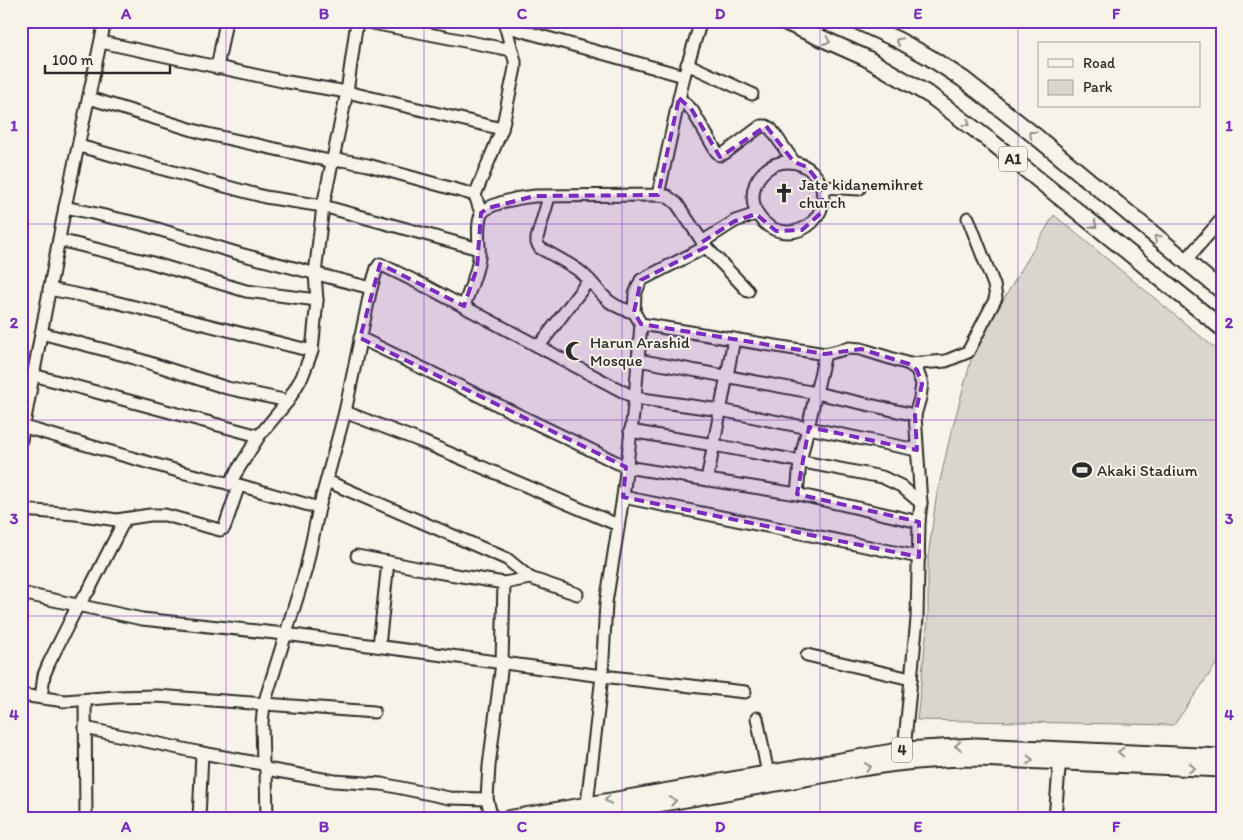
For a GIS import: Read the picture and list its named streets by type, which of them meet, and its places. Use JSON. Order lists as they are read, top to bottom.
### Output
{
  "streets": {
    "main road": ["A1", "4"]
  },
  "places": {
    "church": ["Jate kidanemihret church"],
    "mosque": ["Harun Arashid Mosque"],
    "sports": ["Akaki Stadium"]
  },
  "legend": ["Road", "Park"],
  "scale_bar": "100 m",
  "grid": {
    "columns": [
      "A",
      "B",
      "C",
      "D",
      "E",
      "F"
    ],
    "rows": [
      "1",
      "2",
      "3",
      "4"
    ]
  }
}
